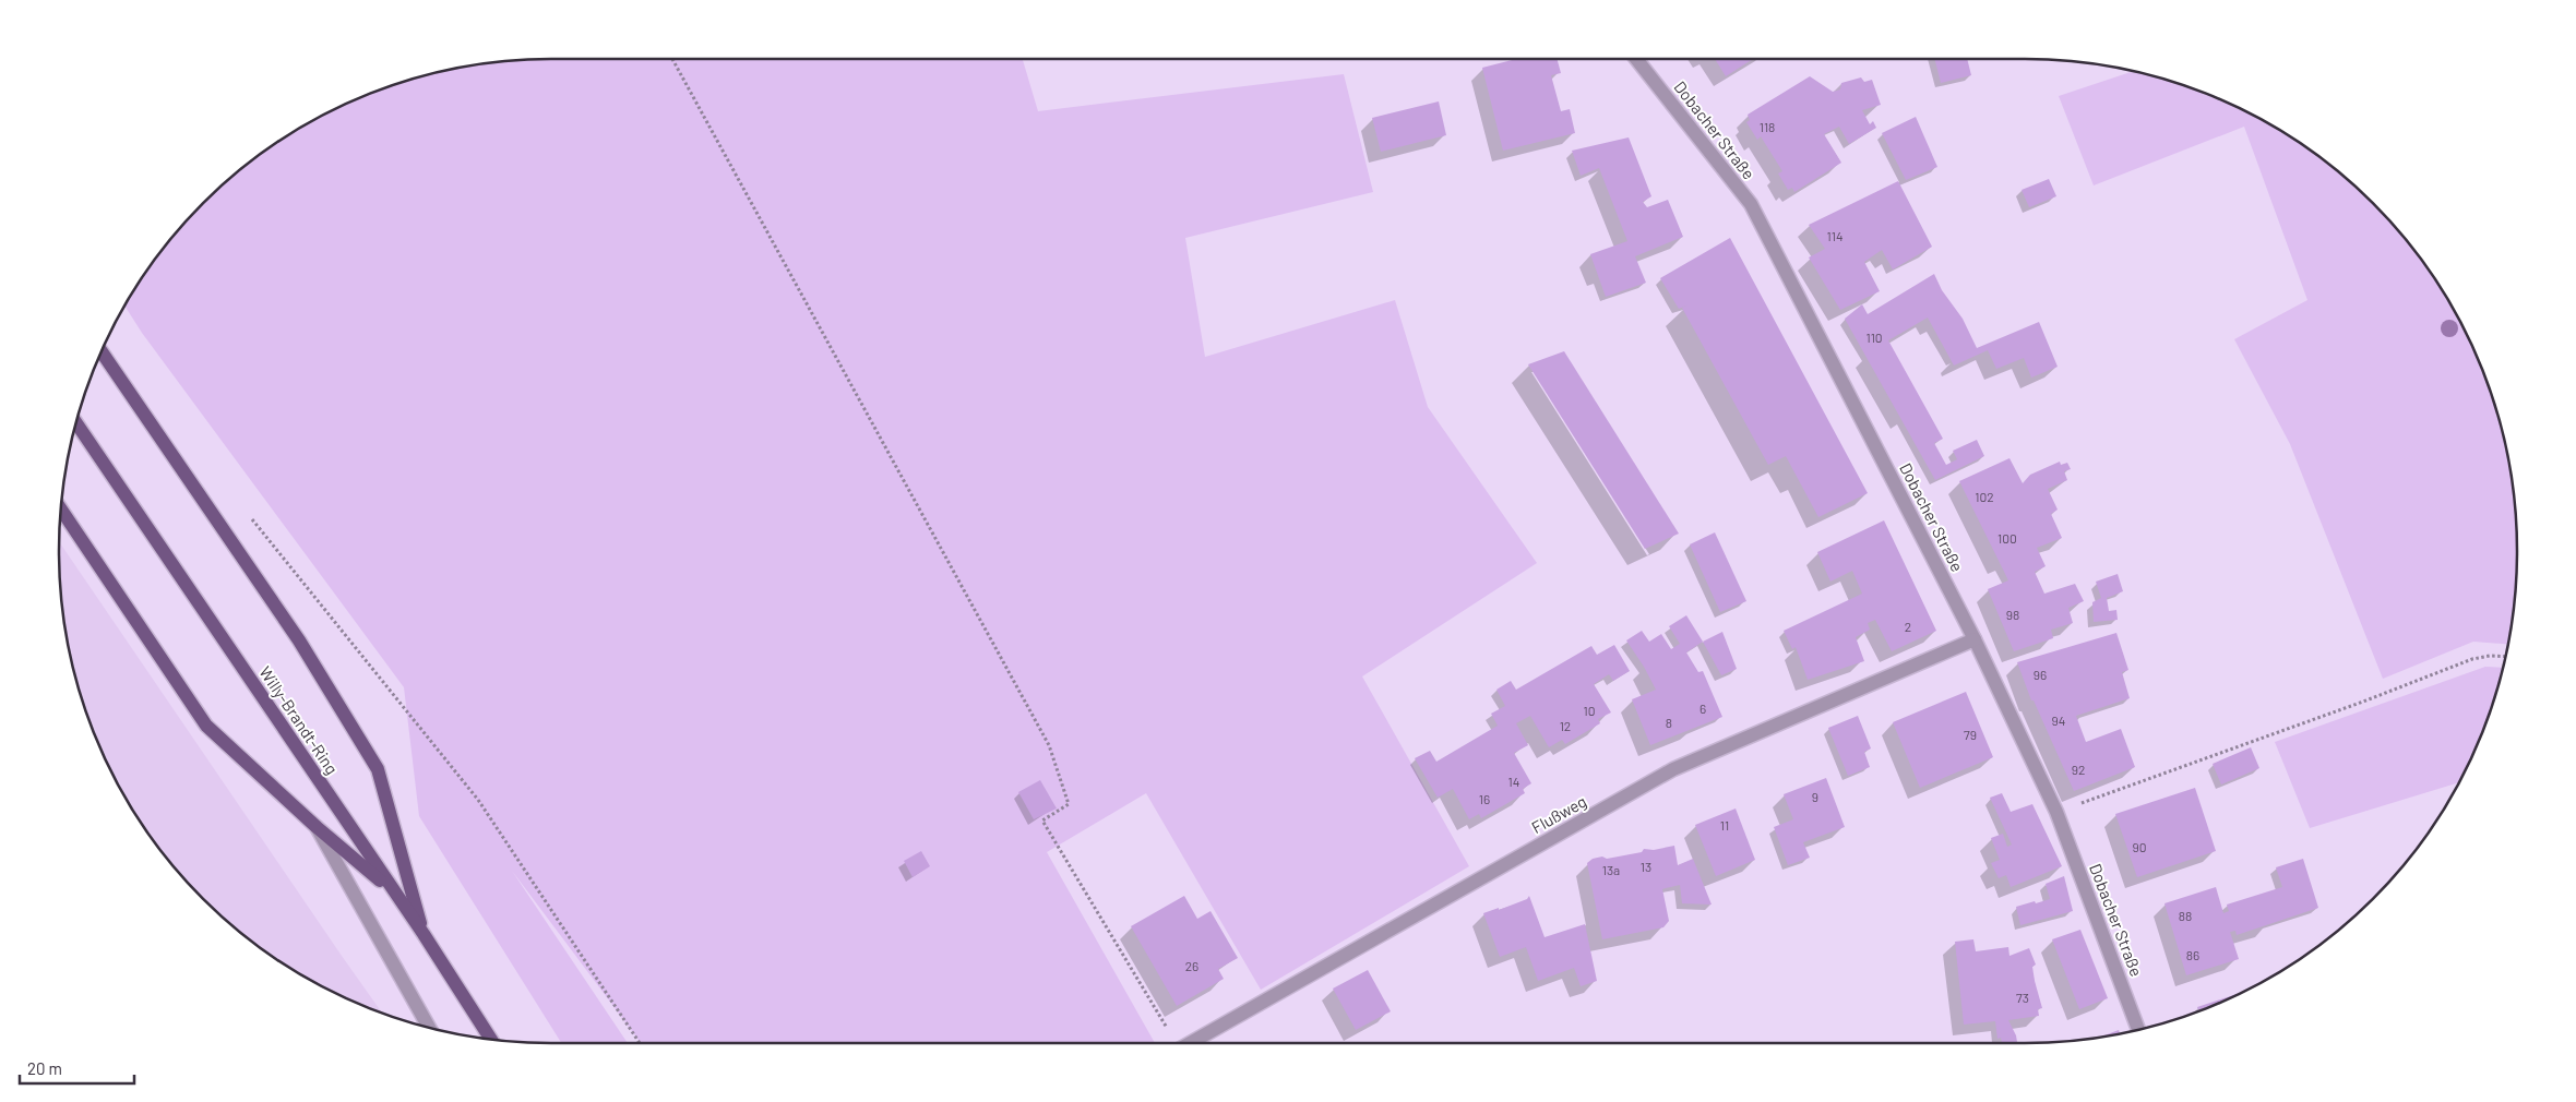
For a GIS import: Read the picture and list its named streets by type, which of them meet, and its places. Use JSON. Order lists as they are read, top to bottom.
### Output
{
  "streets": {
    "main road": ["Willy-Brandt-Ring"],
    "street": ["Dobacher Straße", "Flußweg"]
  },
  "crossings": [
    ["Dobacher Straße", "Flußweg"]
  ],
  "house_numbers": [
    "118",
    "114",
    "110",
    "102",
    "100",
    "98",
    "2",
    "96",
    "6",
    "10",
    "94",
    "8",
    "12",
    "79",
    "92",
    "14",
    "9",
    "16",
    "11",
    "90",
    "13",
    "13a",
    "88",
    "86",
    "26",
    "73"
  ],
  "scale_bar": "20 m"
}
